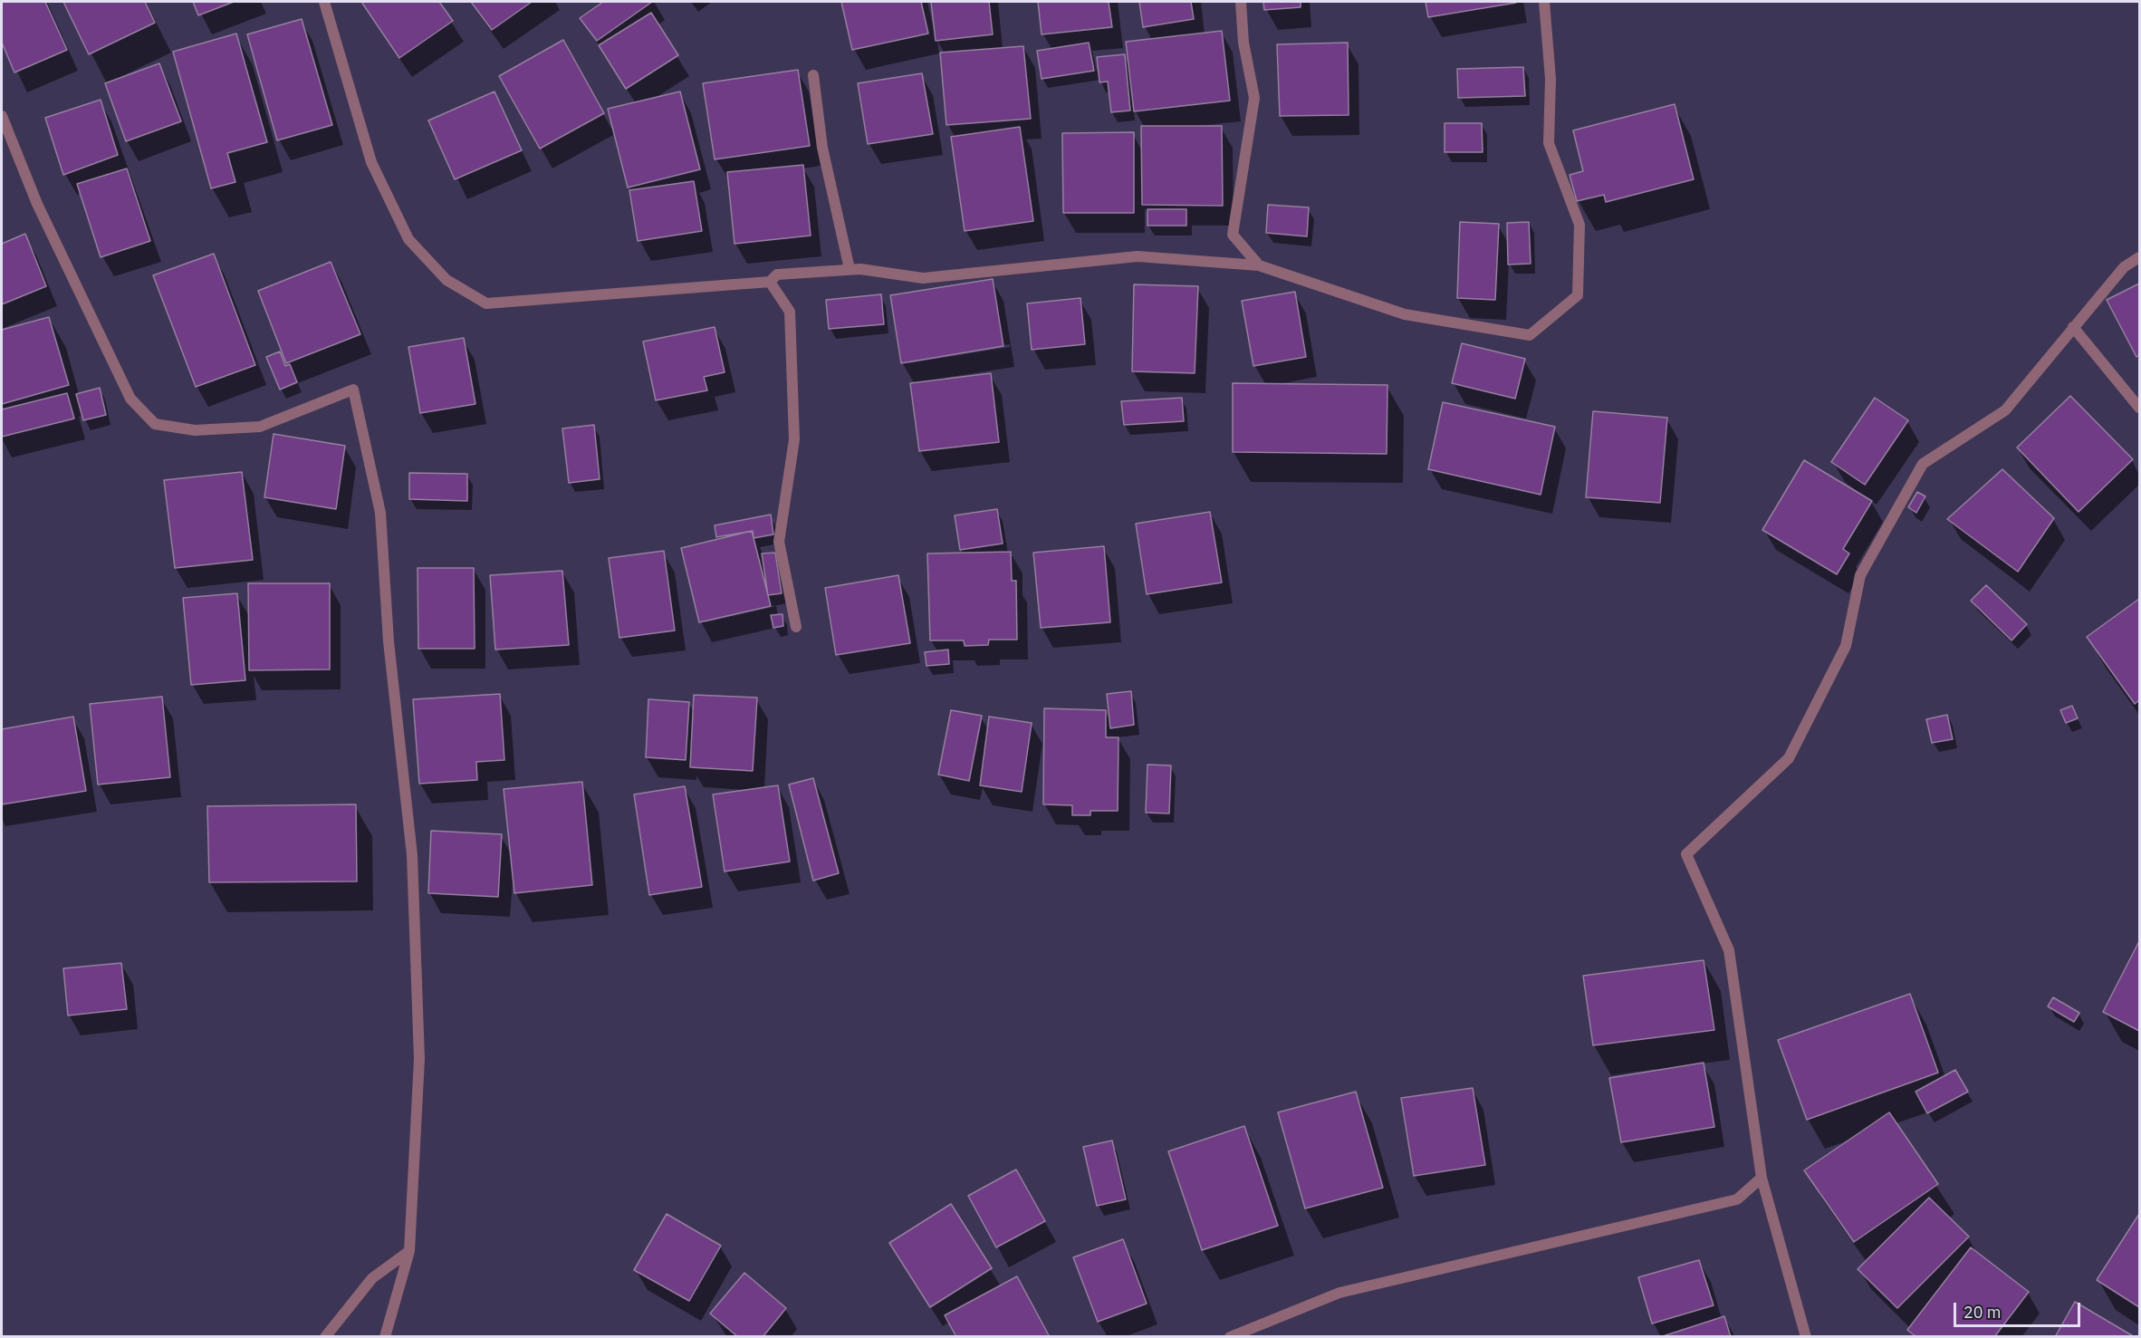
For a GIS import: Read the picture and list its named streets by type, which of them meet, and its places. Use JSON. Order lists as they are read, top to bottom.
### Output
{
  "scale_bar": "20 m"
}
